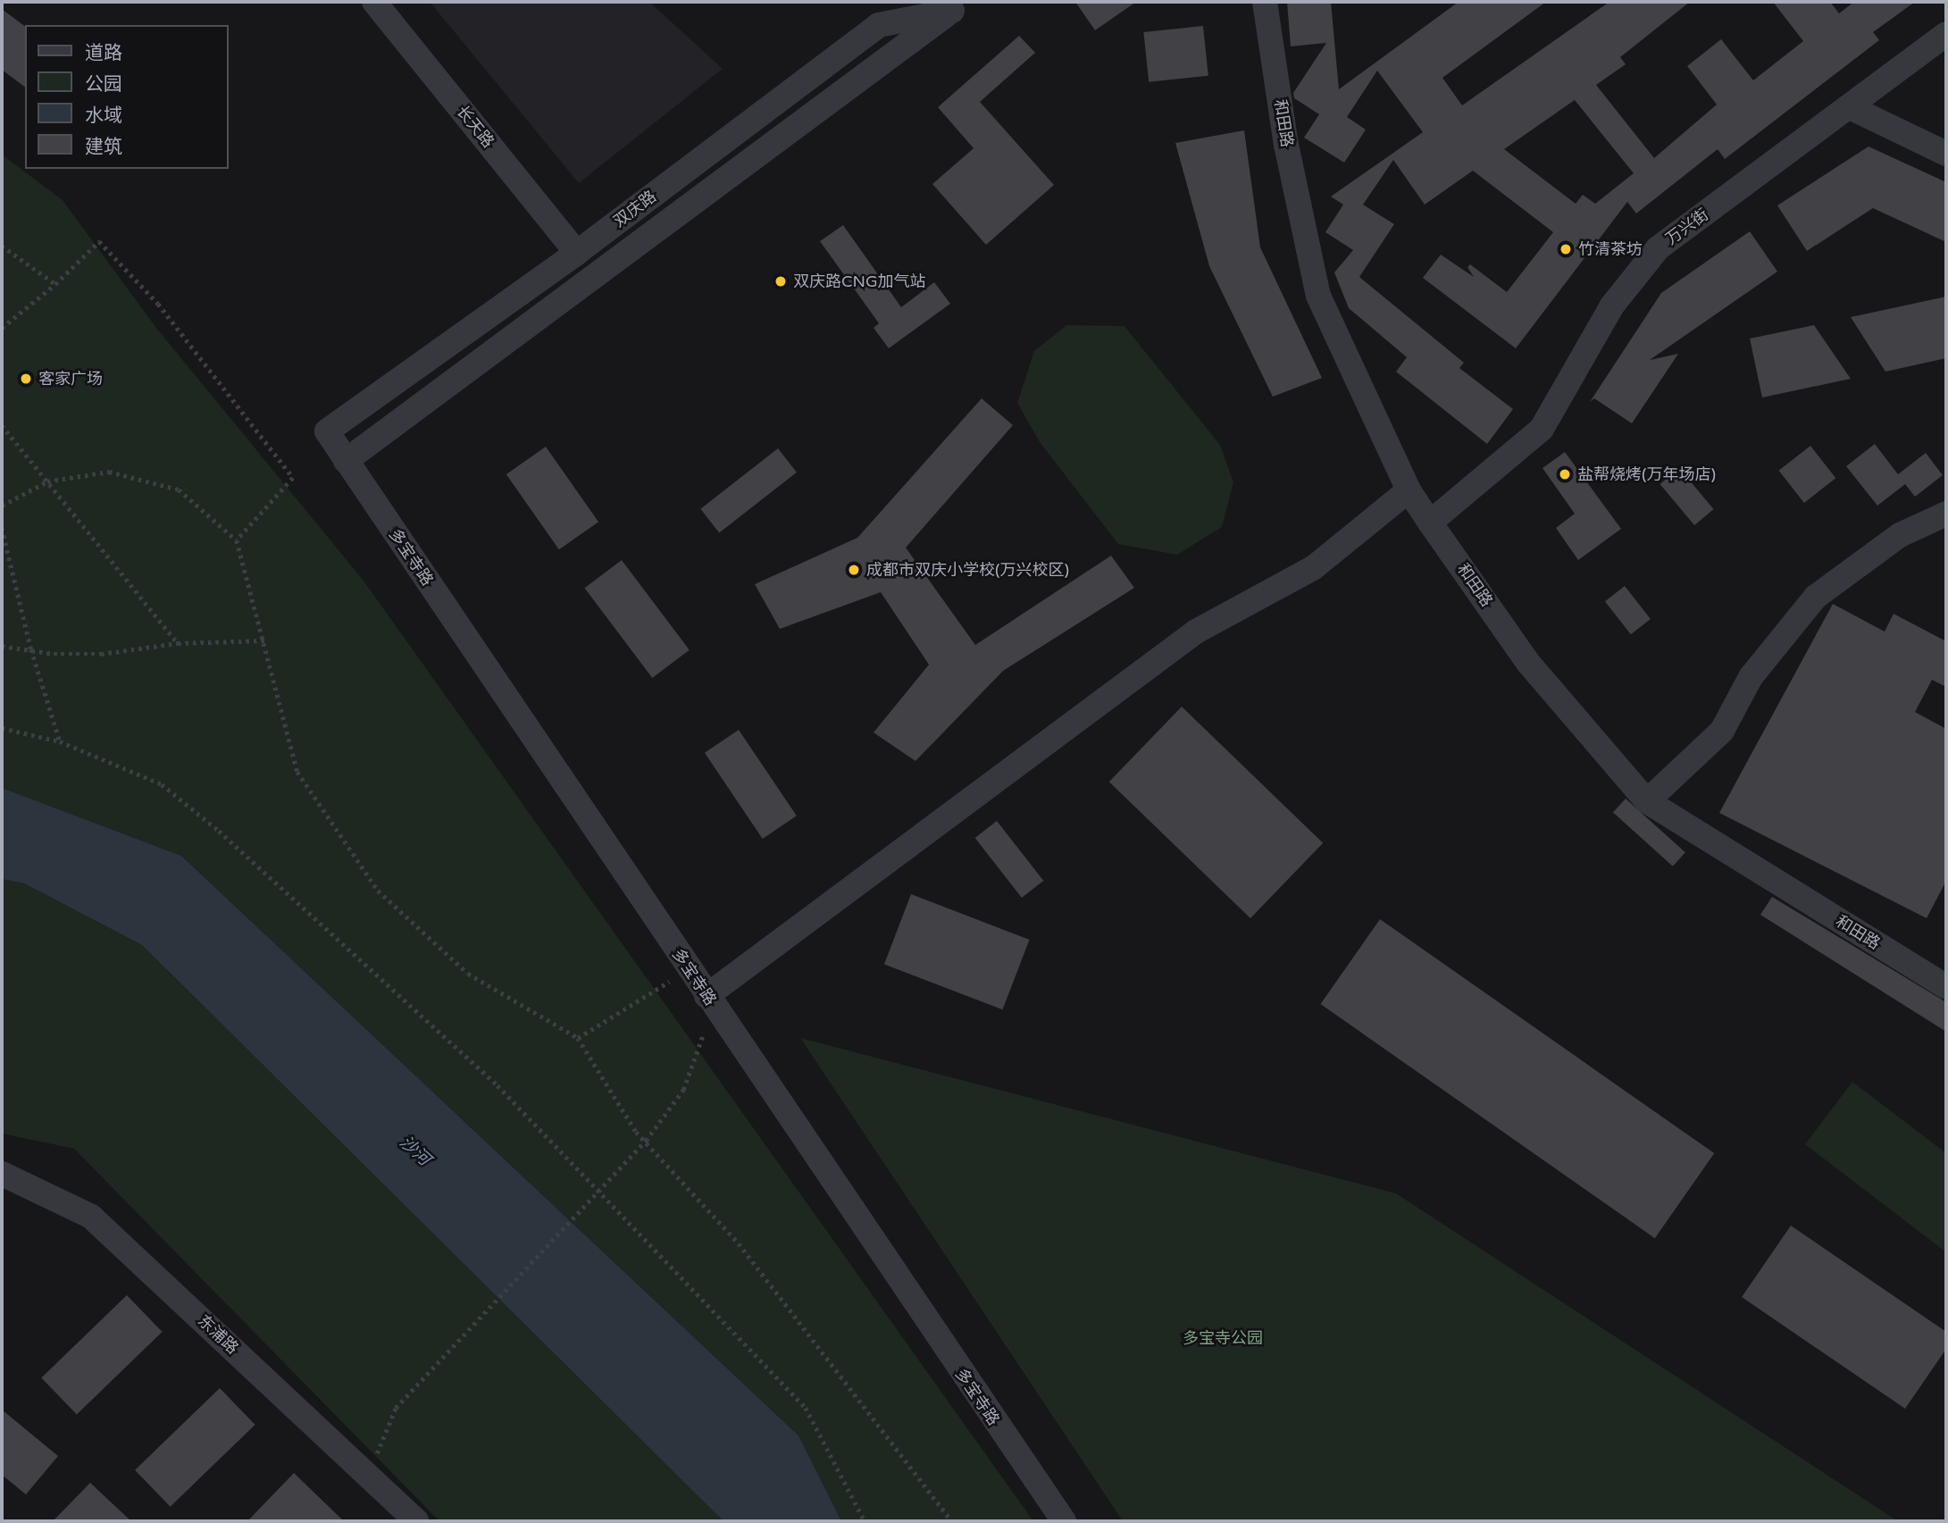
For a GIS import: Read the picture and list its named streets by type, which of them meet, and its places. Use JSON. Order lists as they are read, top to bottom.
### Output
{
  "streets": {
    "street": [
      "和田路",
      "长天路",
      "双庆路",
      "万兴街",
      "多宝寺路",
      "东浦路"
    ]
  },
  "crossings": [
    ["和田路", "万兴街"],
    ["长天路", "双庆路"],
    ["双庆路", "多宝寺路"]
  ],
  "water": ["沙河"],
  "parks": ["多宝寺公园"],
  "places": [
    "竹清茶坊",
    "双庆路CNG加气站",
    "客家广场",
    "盐帮烧烤(万年场店)",
    "成都市双庆小学校(万兴校区)"
  ],
  "legend": [
    "道路",
    "公园",
    "水域",
    "建筑"
  ]
}
